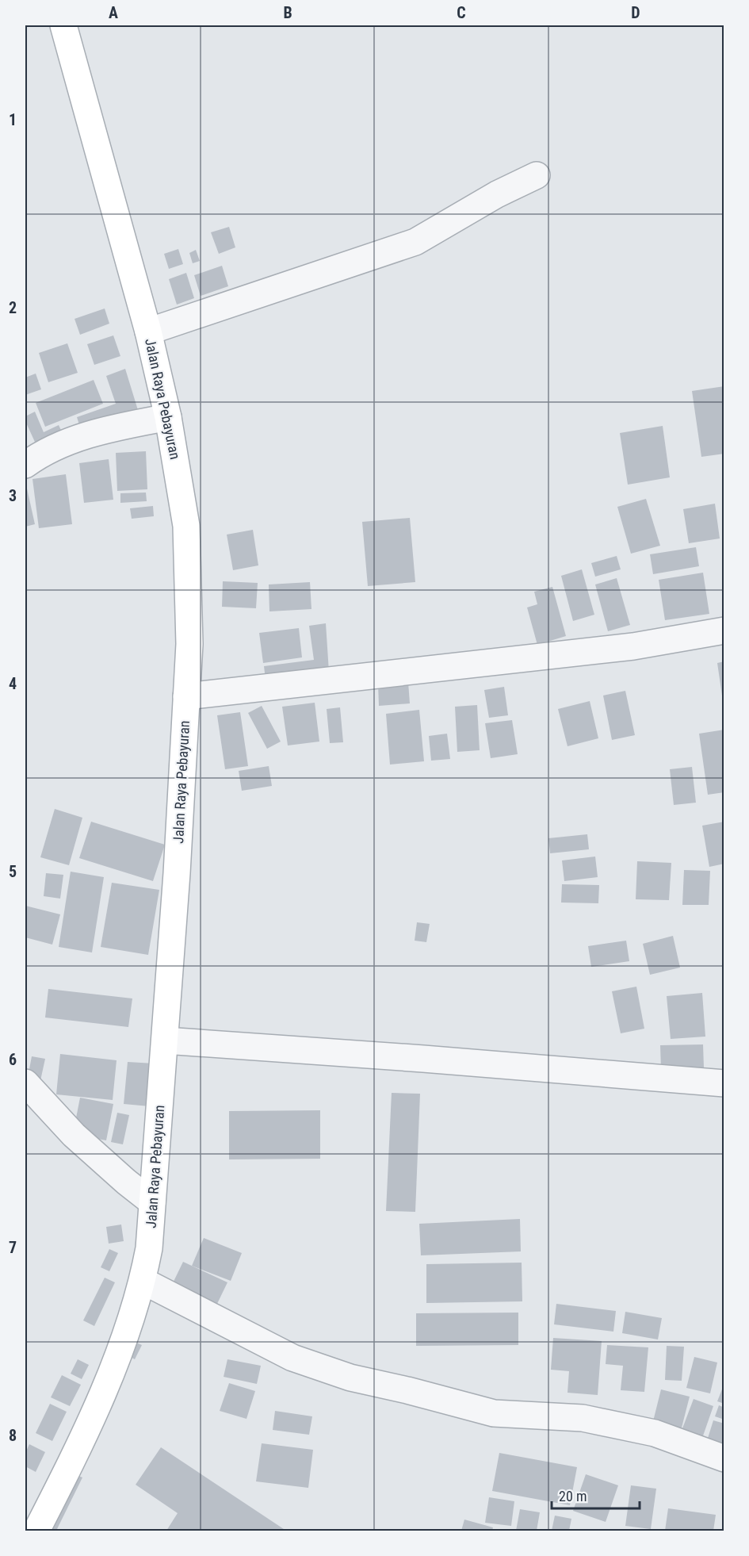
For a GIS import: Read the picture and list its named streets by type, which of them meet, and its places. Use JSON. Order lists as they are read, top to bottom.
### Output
{
  "streets": {
    "main road": ["Jalan Raya Pebayuran"]
  },
  "scale_bar": "20 m",
  "grid": {
    "columns": [
      "A",
      "B",
      "C",
      "D"
    ],
    "rows": [
      "1",
      "2",
      "3",
      "4",
      "5",
      "6",
      "7",
      "8"
    ]
  }
}
